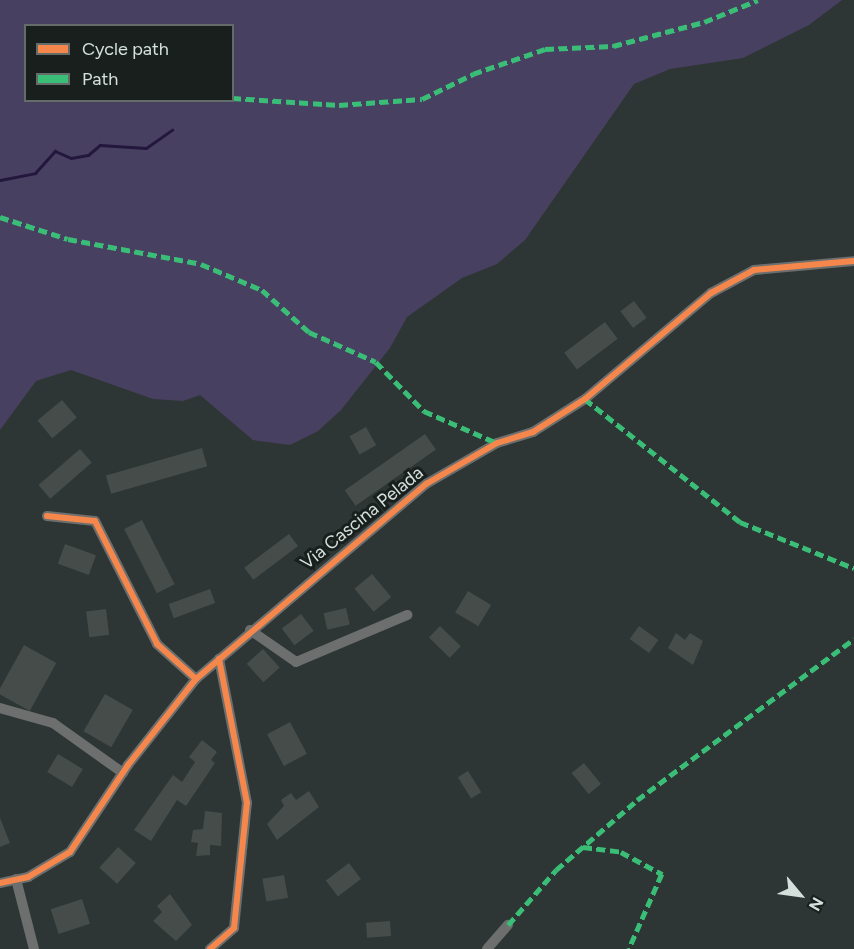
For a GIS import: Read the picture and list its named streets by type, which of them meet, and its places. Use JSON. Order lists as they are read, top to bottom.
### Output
{
  "streets": {
    "street": ["Via Cascina Pelada"]
  },
  "legend": ["Cycle path", "Path"],
  "north": "bottom right"
}
